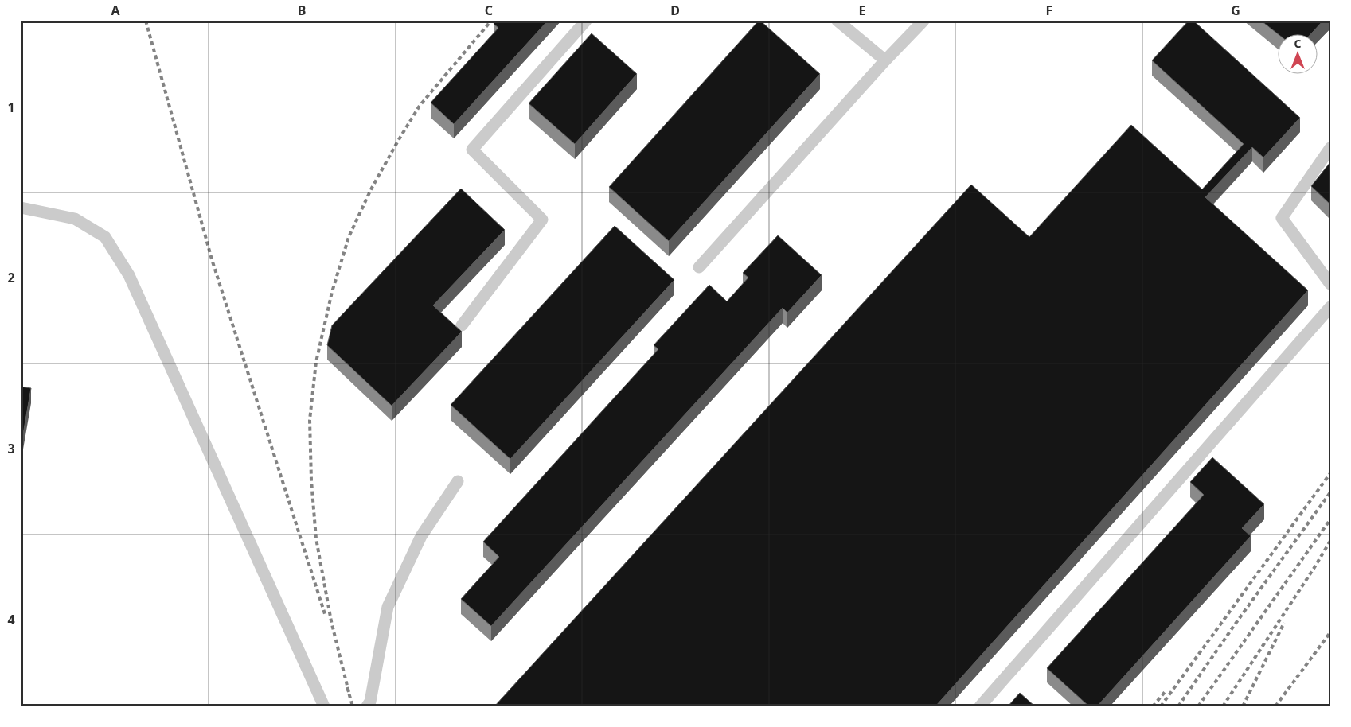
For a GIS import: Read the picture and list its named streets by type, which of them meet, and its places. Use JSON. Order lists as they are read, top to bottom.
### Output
{
  "north": "top",
  "grid": {
    "columns": [
      "A",
      "B",
      "C",
      "D",
      "E",
      "F",
      "G"
    ],
    "rows": [
      "1",
      "2",
      "3",
      "4"
    ]
  }
}
